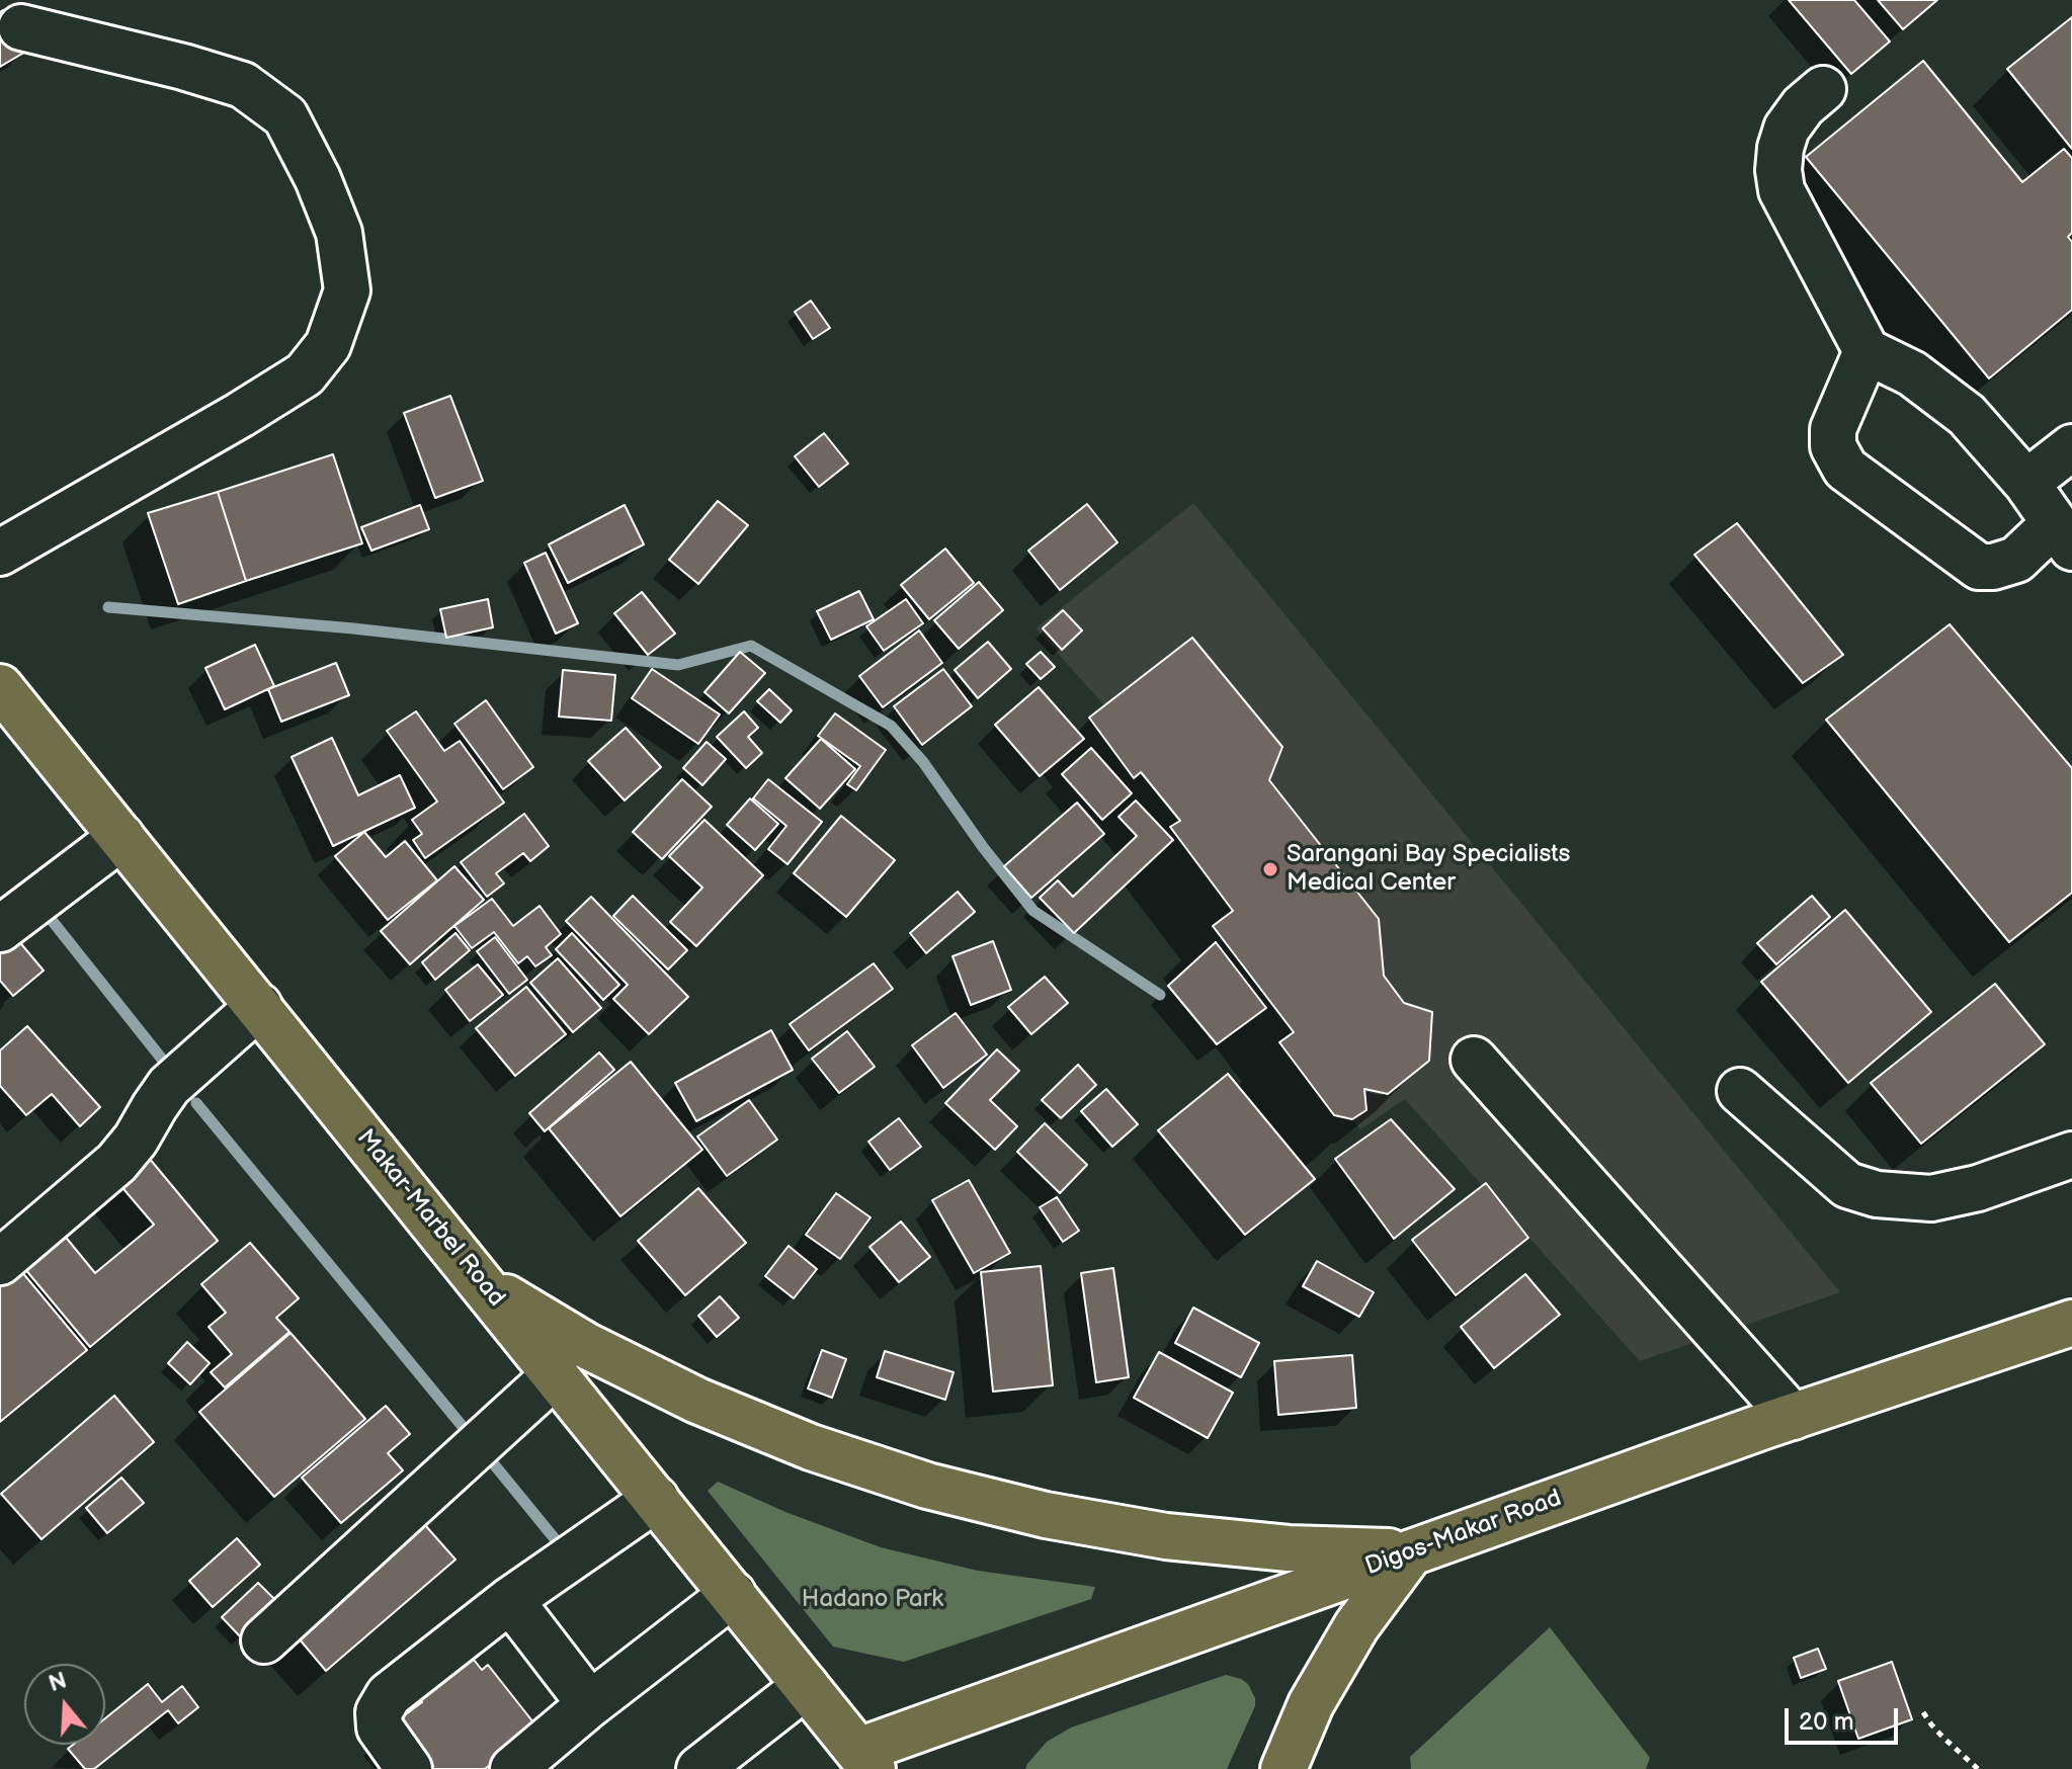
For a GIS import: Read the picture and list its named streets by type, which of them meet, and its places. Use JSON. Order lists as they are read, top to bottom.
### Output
{
  "streets": {
    "main road": ["Makar-Marbel Road", "Digos-Makar Road"]
  },
  "crossings": [
    ["Makar-Marbel Road", "Digos-Makar Road"]
  ],
  "parks": ["Hadano Park"],
  "places": ["Sarangani Bay Specialists Medical Center"],
  "scale_bar": "20 m",
  "north": "top"
}
